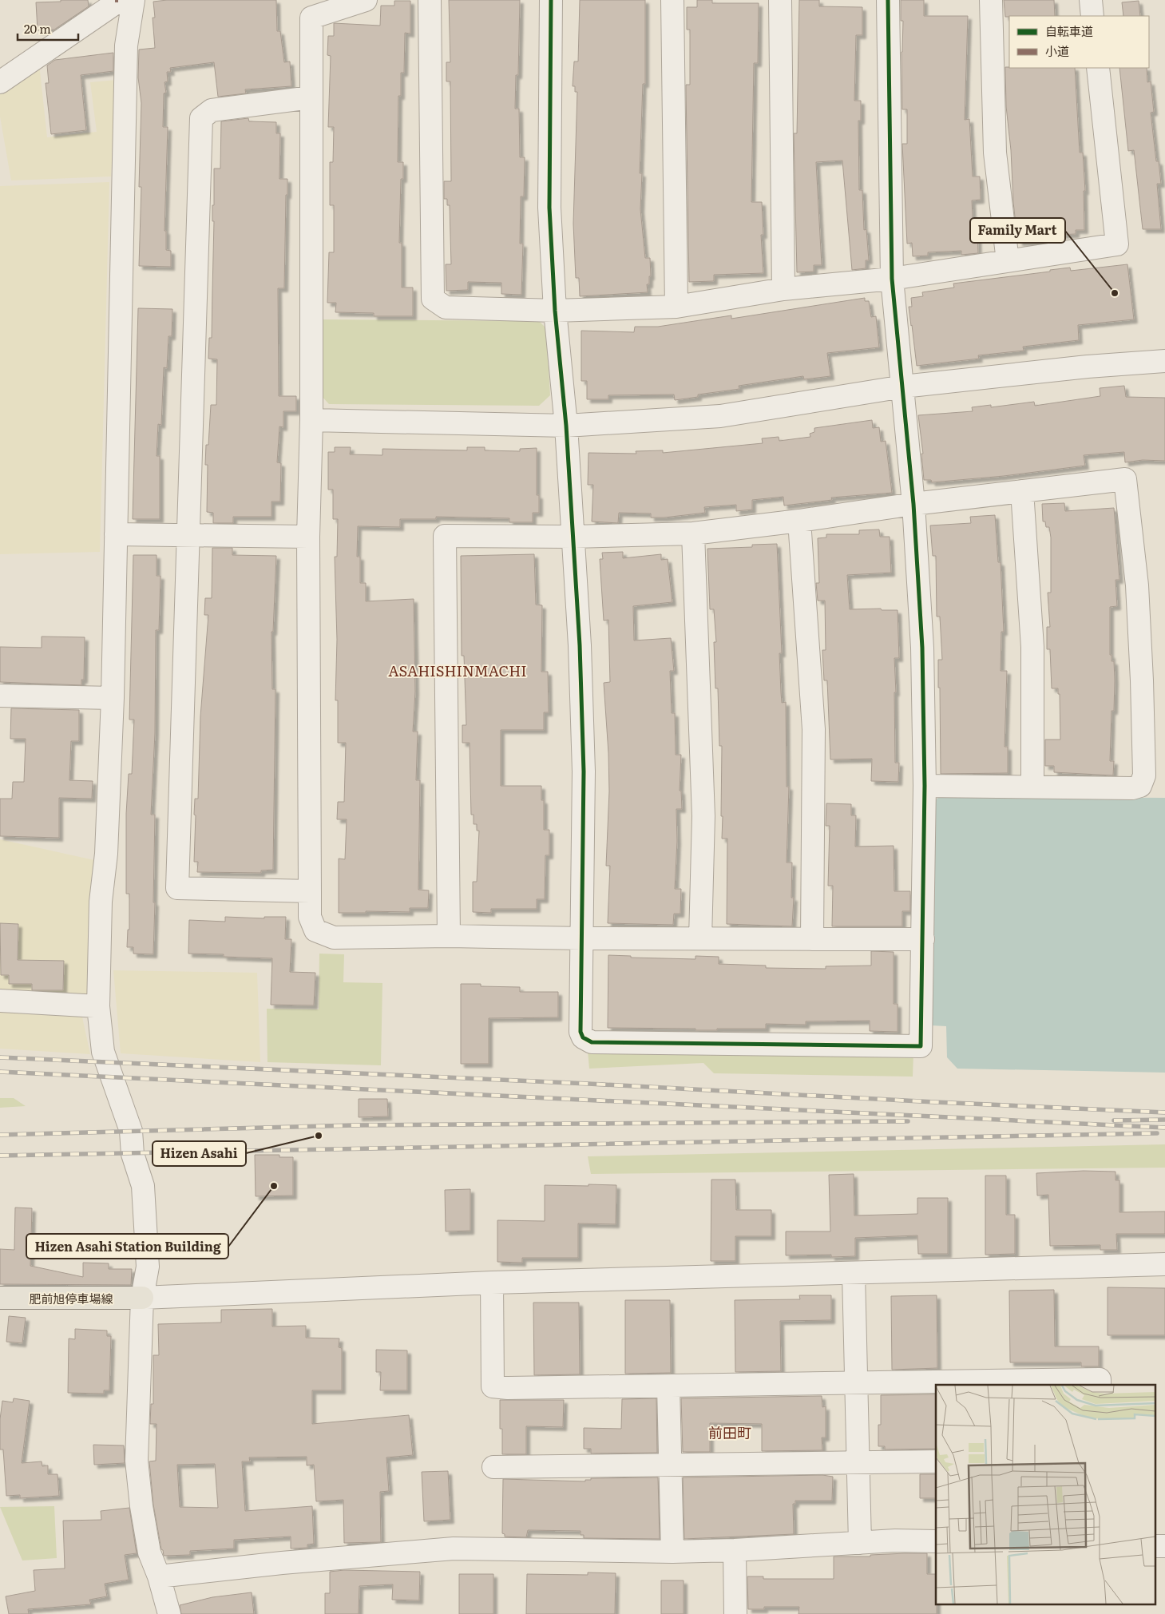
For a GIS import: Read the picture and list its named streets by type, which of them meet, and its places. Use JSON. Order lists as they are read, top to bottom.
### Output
{
  "streets": {
    "main road": ["肥前旭停車場線"]
  },
  "districts": ["ASAHISHINMACHI", "前田町"],
  "places": ["Family Mart", "Hizen Asahi", "Hizen Asahi Station Building"],
  "legend": ["自転車道", "小道"],
  "scale_bar": "20 m"
}
